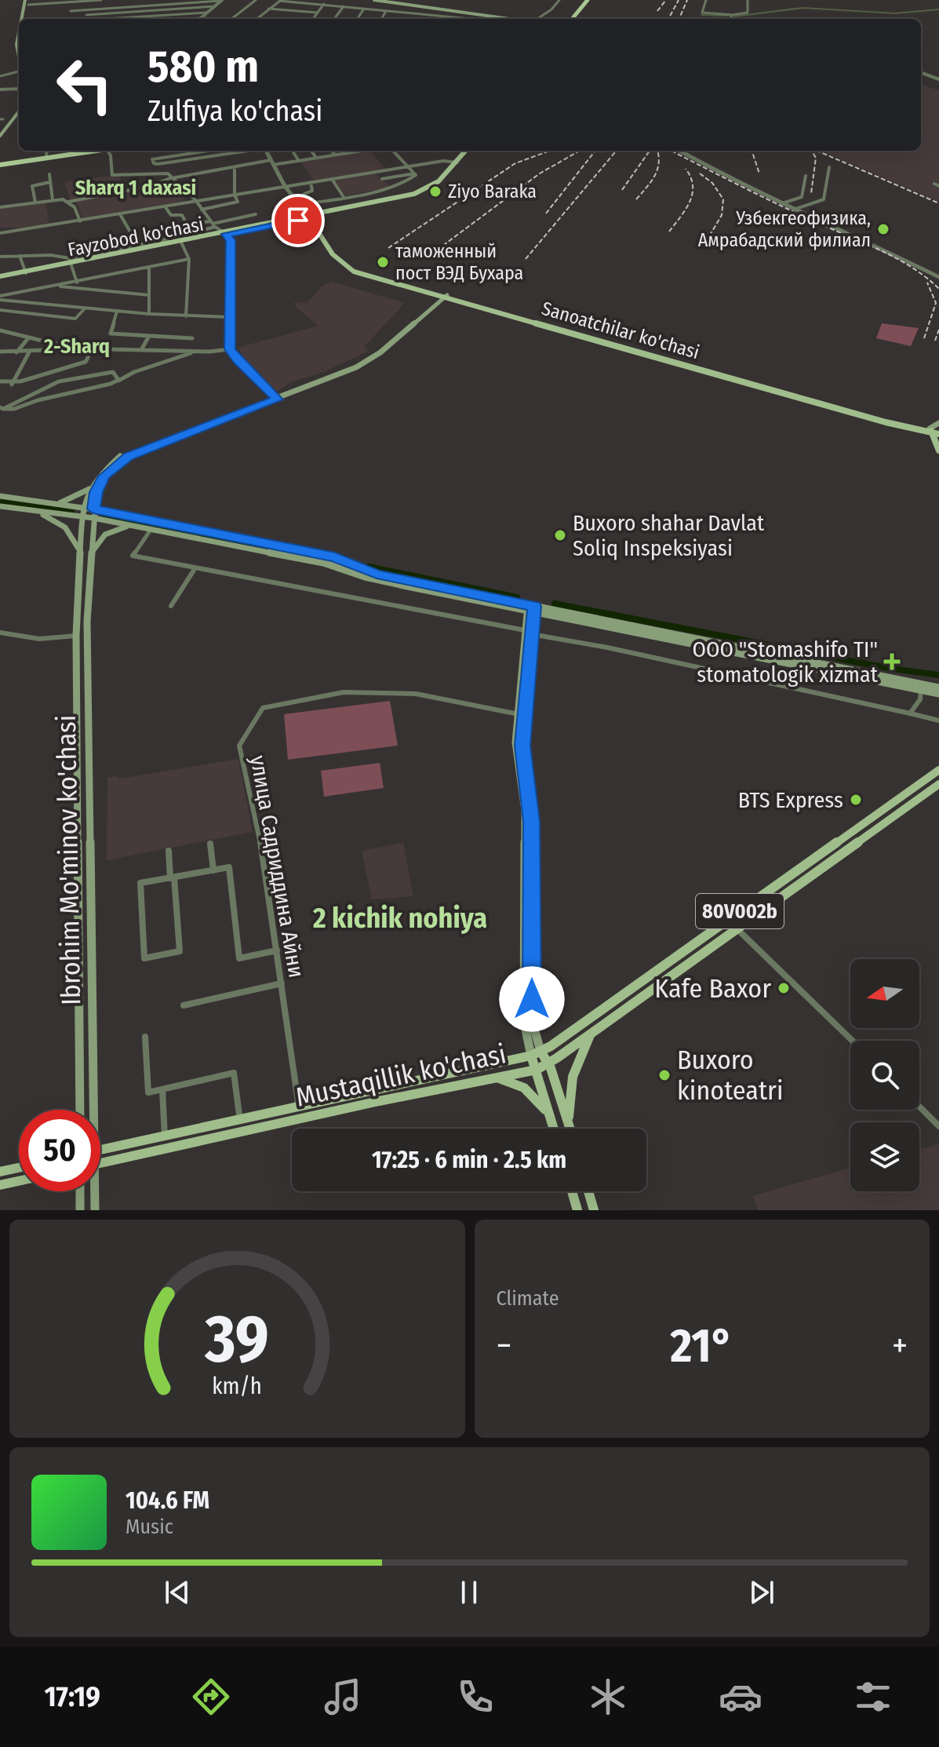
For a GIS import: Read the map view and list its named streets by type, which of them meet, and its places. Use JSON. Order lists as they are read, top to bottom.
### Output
{
  "streets": {
    "main road": [
      "Fayzobod ko'chasi",
      "Sanoatchilar ko'chasi",
      "Ibrohim Mo'minov ko'chasi",
      "80V002b",
      "Mustaqillik ko'chasi"
    ],
    "street": ["улица Садриддина Айни"]
  },
  "crossings": [
    ["Fayzobod ko'chasi", "Sanoatchilar ko'chasi"],
    ["улица Садриддина Айни", "Mustaqillik ko'chasi"]
  ],
  "districts": ["Sharq 1 daxasi", "2-Sharq", "2 kichik nohiya"],
  "places": {
    "other": [
      "Ziyo Baraka",
      "Узбекгеофизика, Амрабадский филиал",
      "таможенный пост ВЭД Бухара",
      "Buxoro shahar Davlat Soliq Inspeksiyasi",
      "BTS Express",
      "Kafe Baxor",
      "Buxoro kinoteatri"
    ],
    "health": ["OOO \"Stomashifo TI\" stomatologik xizmat"]
  },
  "north": "left",
  "page": {
    "turn": ["580 m", "Zulfiya ko'chasi"],
    "limit": "50",
    "trip": "17:25 · 6 min · 2.5 km",
    "tile": "Climate",
    "heat": ["−", "21°", "+"],
    "song": ["104.6 FM", "Music"],
    "tabs": "17:19",
    "gauge": ["39", "km/h"]
  }
}
